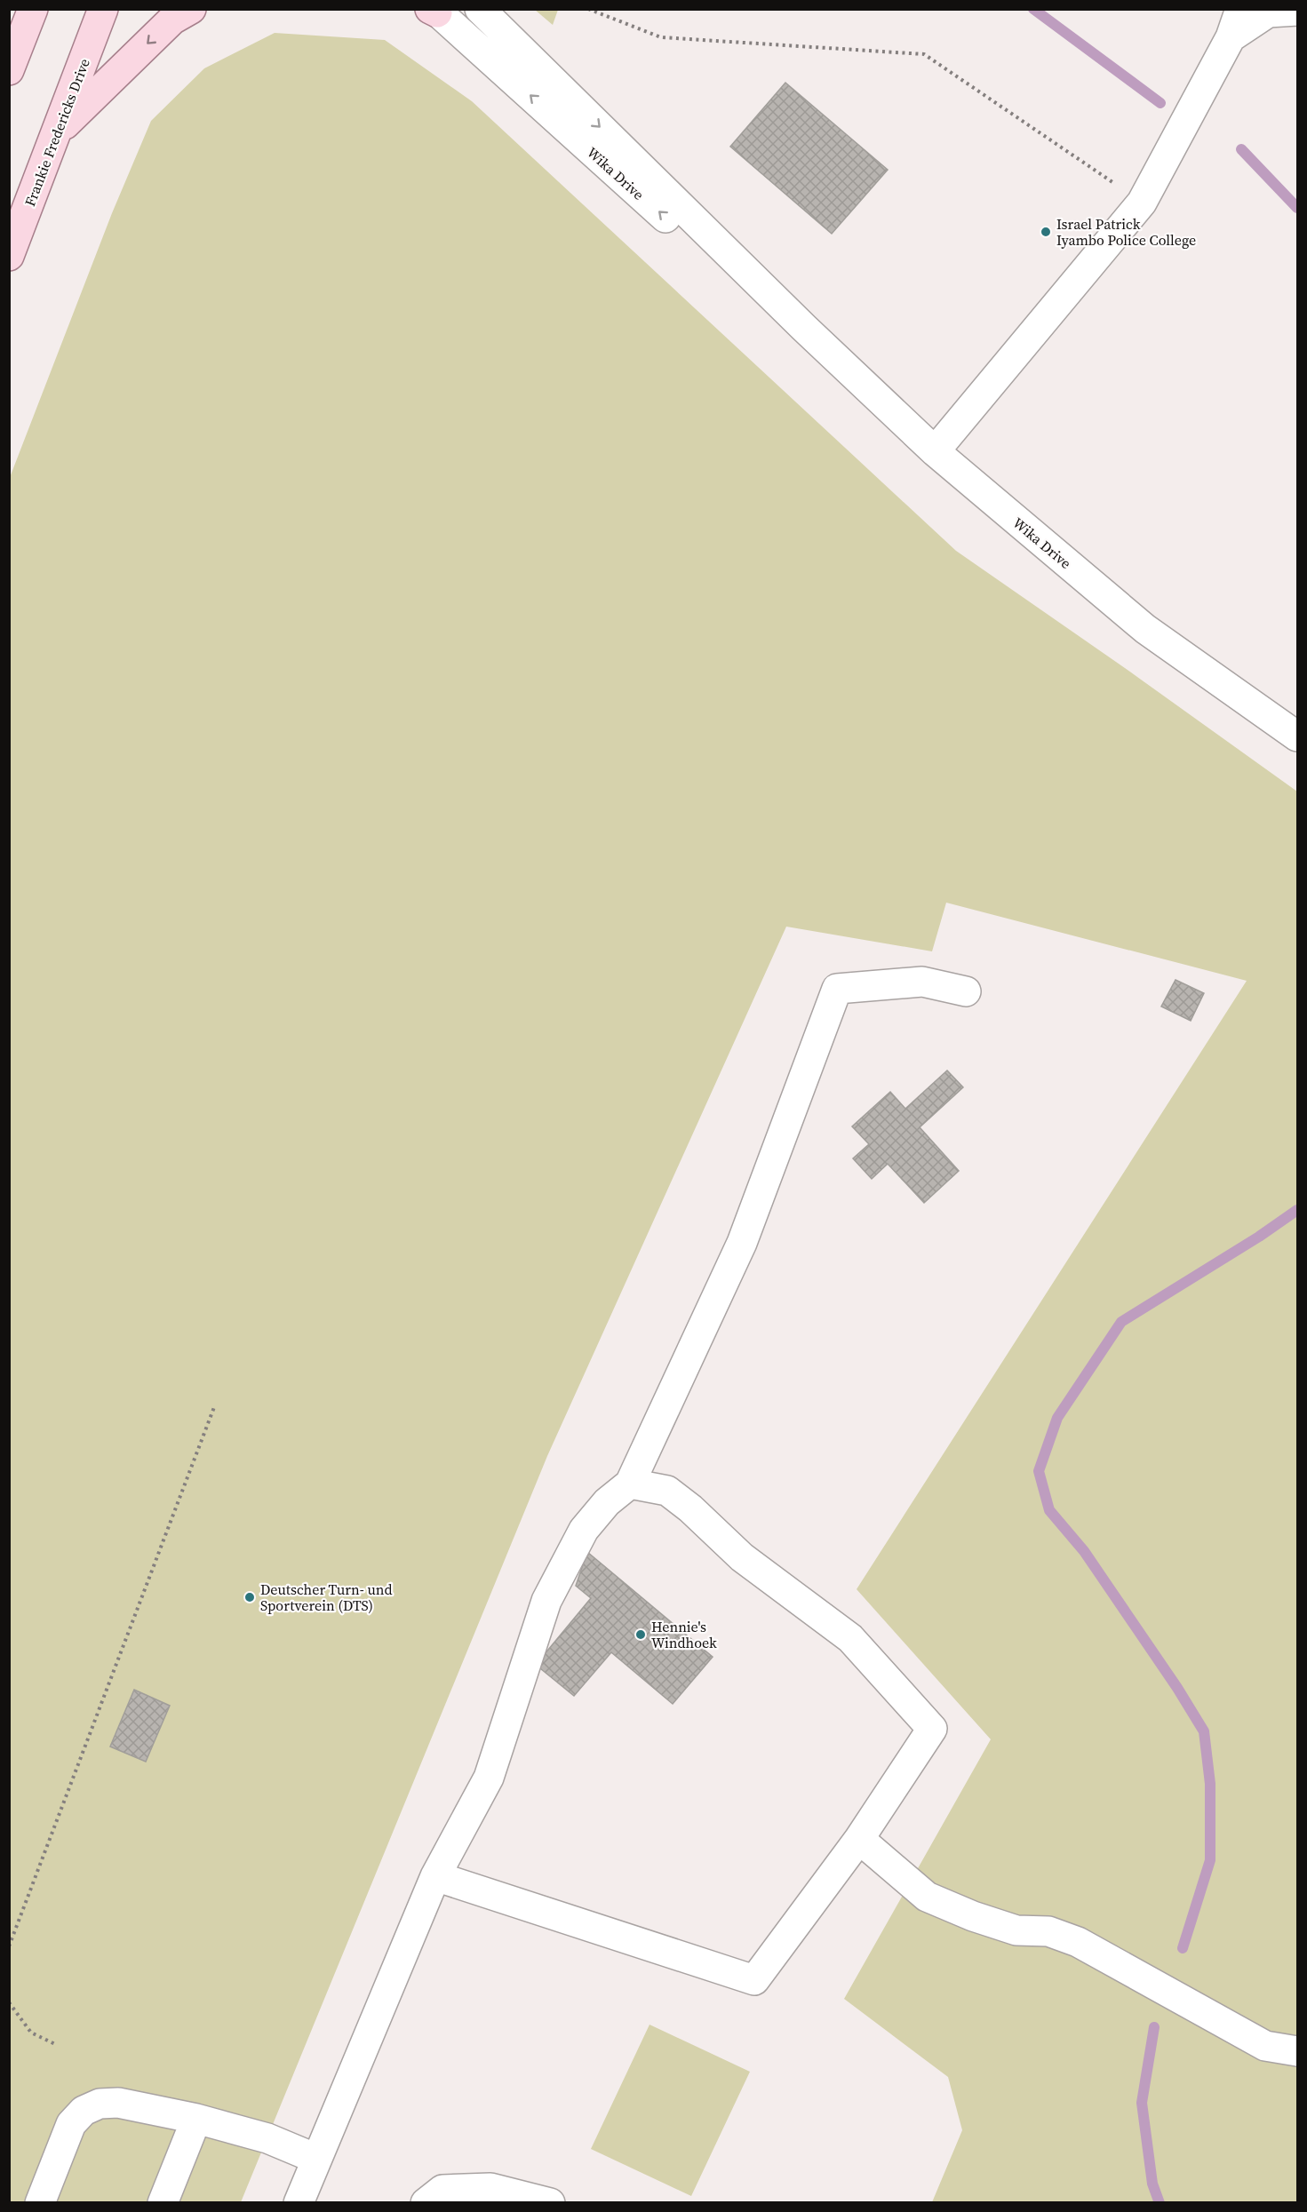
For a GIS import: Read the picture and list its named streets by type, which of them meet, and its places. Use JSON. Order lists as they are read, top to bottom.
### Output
{
  "streets": {
    "main road": ["Frankie Fredericks Drive"],
    "street": ["Wika Drive"]
  },
  "places": ["Israel Patrick Iyambo Police College", "Deutscher Turn- und Sportverein (DTS)", "Hennie's Windhoek"]
}
